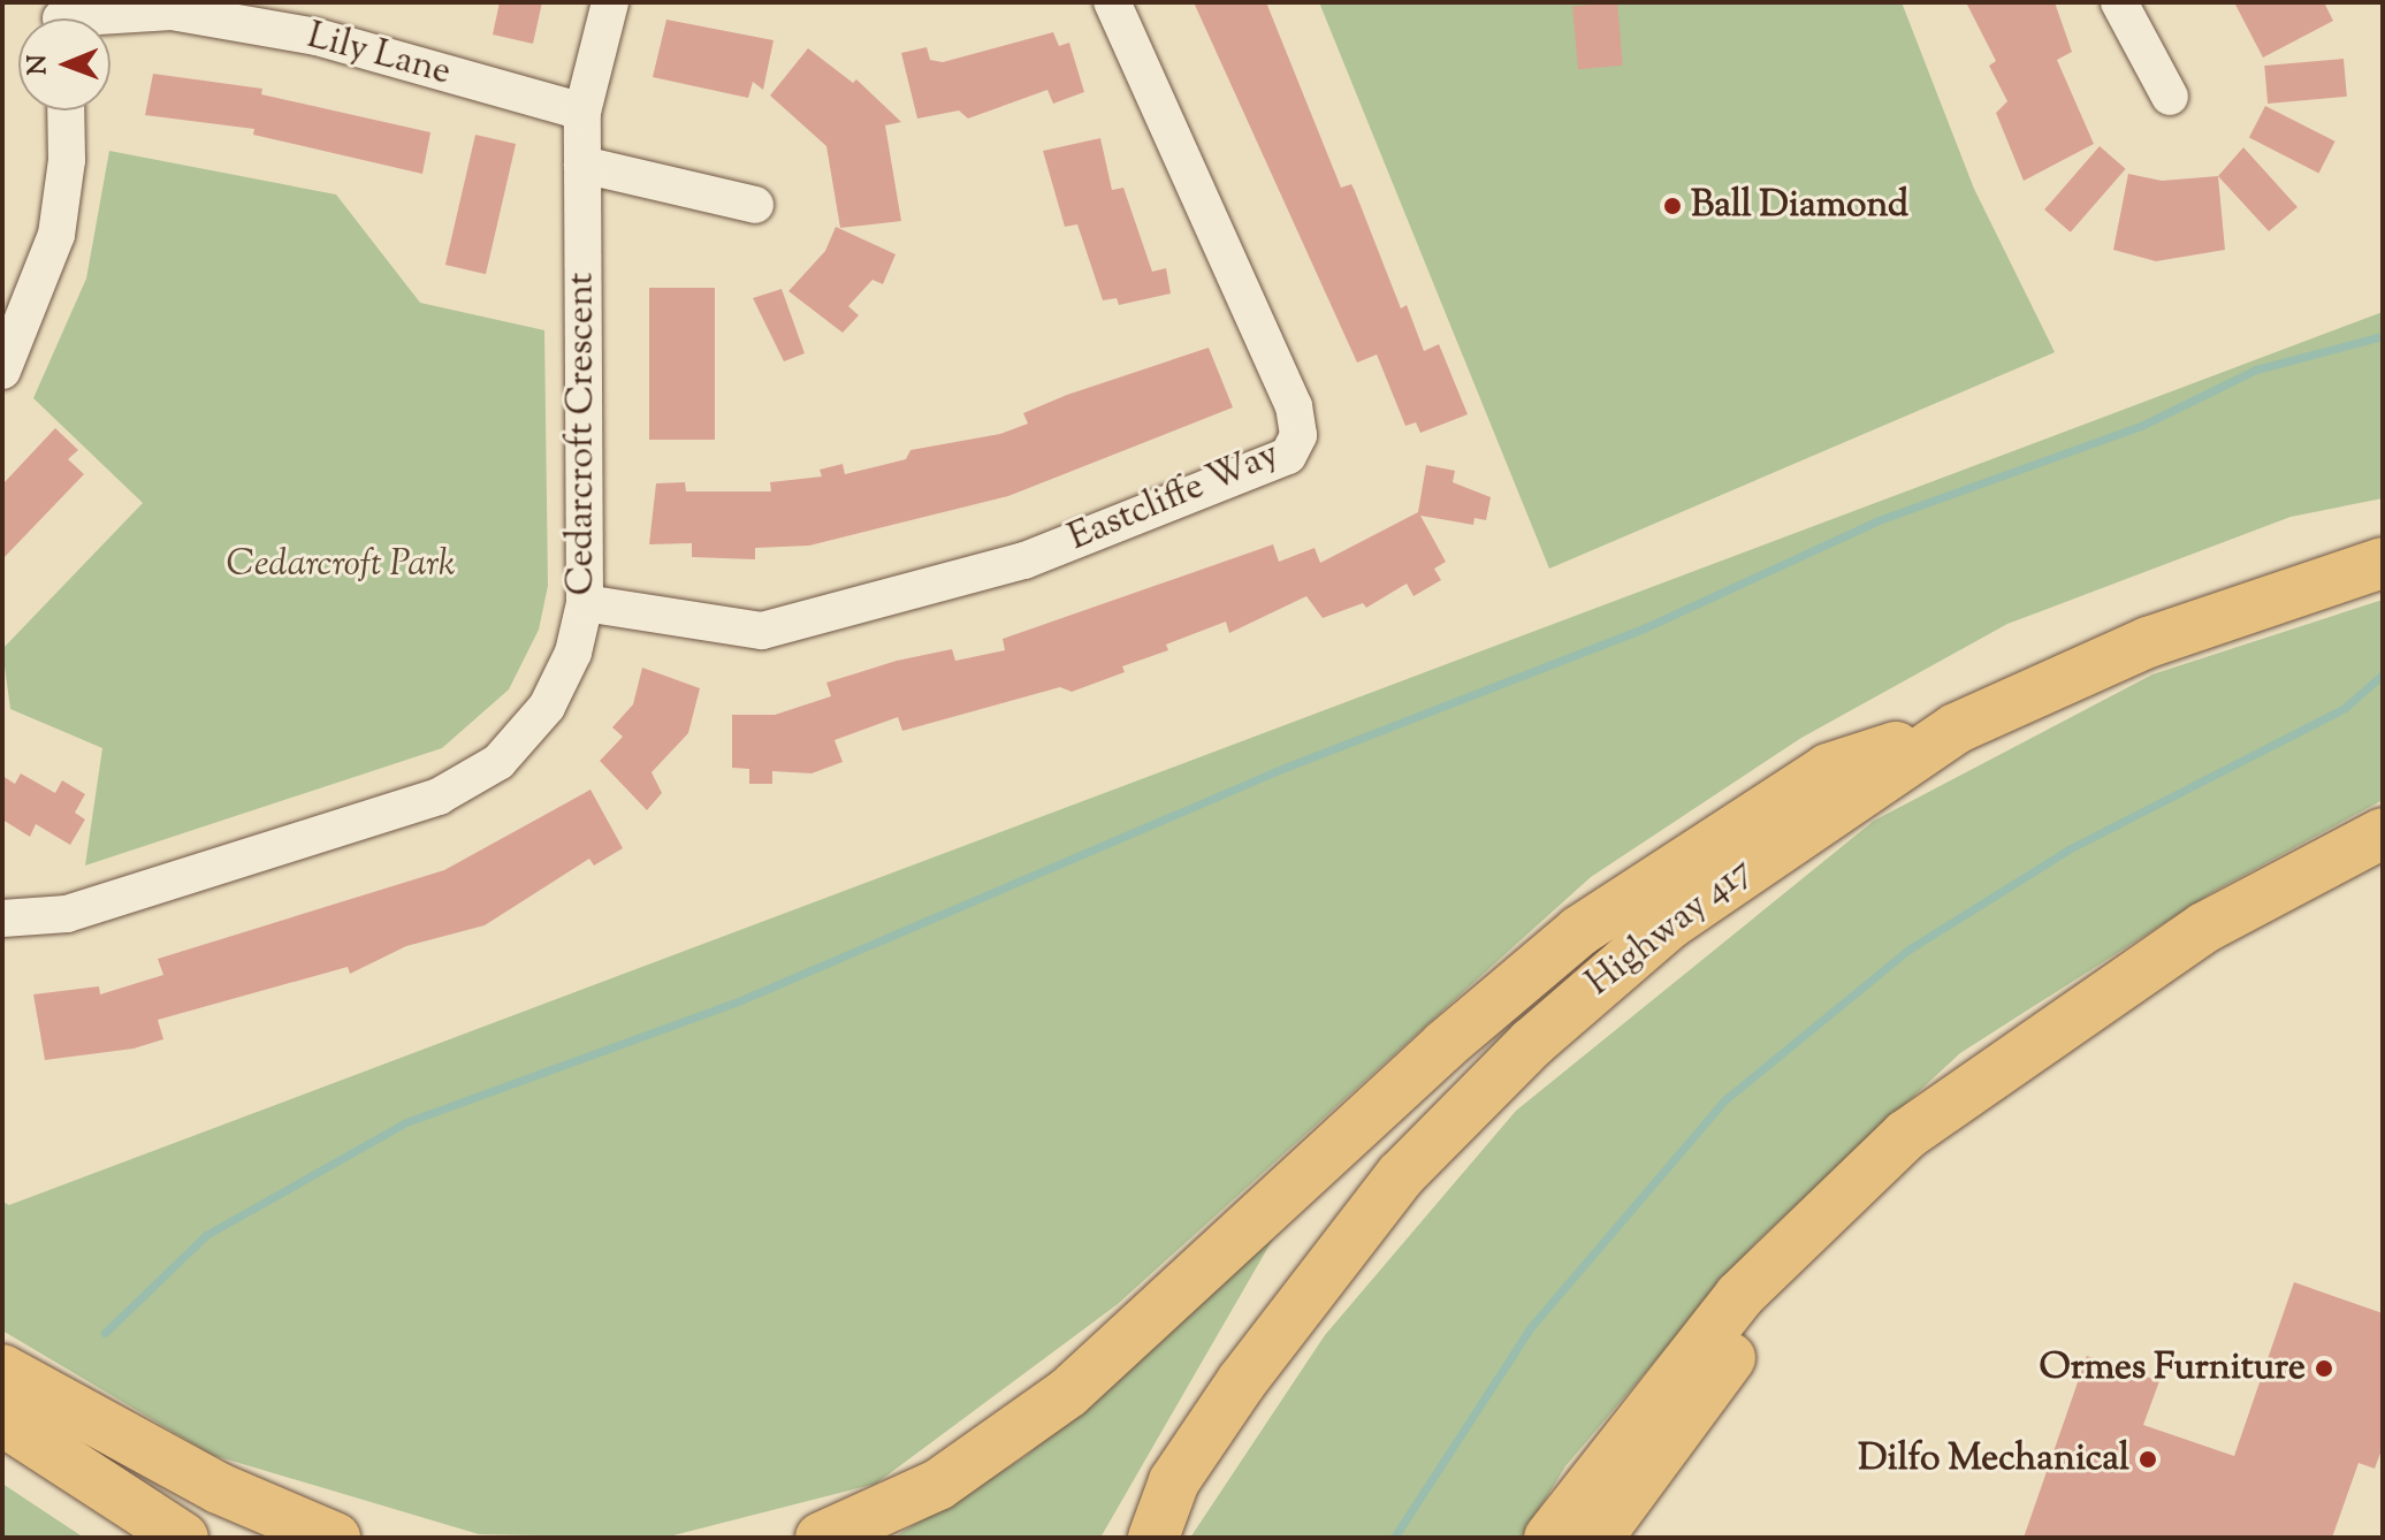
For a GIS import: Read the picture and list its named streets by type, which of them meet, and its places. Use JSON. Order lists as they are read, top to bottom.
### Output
{
  "streets": {
    "highway": ["Highway 417"],
    "street": ["Lily Lane", "Cedarcroft Crescent", "Eastcliffe Way"]
  },
  "crossings": [
    ["Lily Lane", "Cedarcroft Crescent"],
    ["Cedarcroft Crescent", "Eastcliffe Way"]
  ],
  "parks": ["Cedarcroft Park"],
  "places": ["Ball Diamond", "Ormes Furniture", "Dilfo Mechanical"],
  "north": "left"
}
